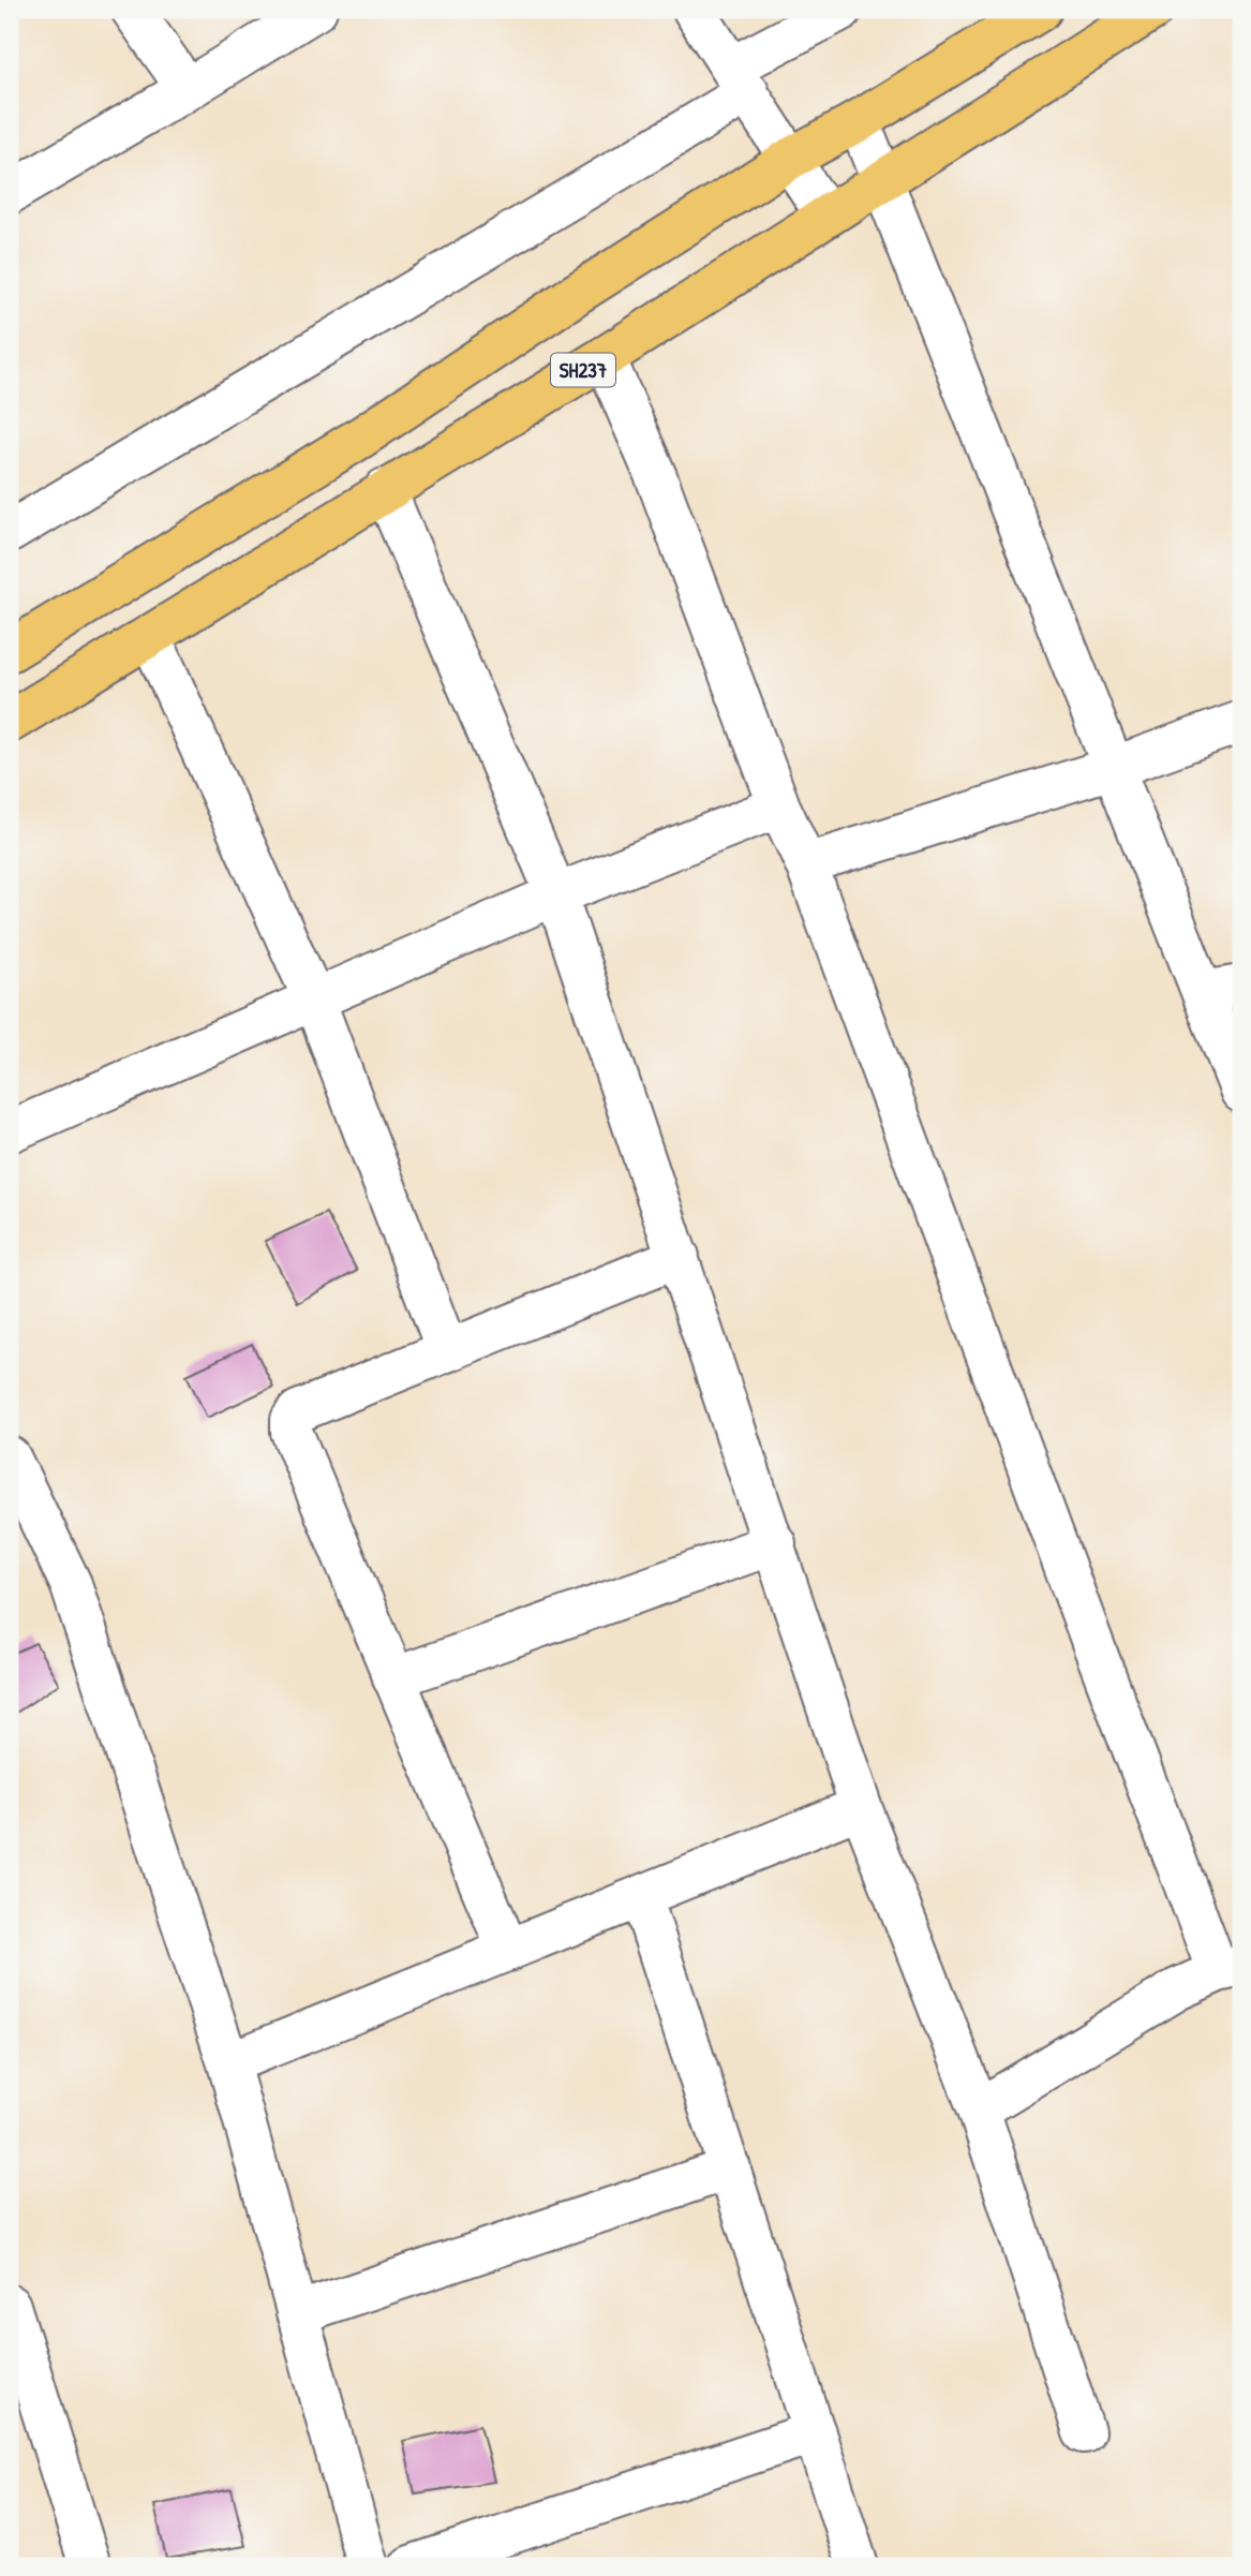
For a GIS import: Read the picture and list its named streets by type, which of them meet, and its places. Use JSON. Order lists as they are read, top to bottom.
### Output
{
  "streets": {
    "main road": ["SH237"]
  }
}
